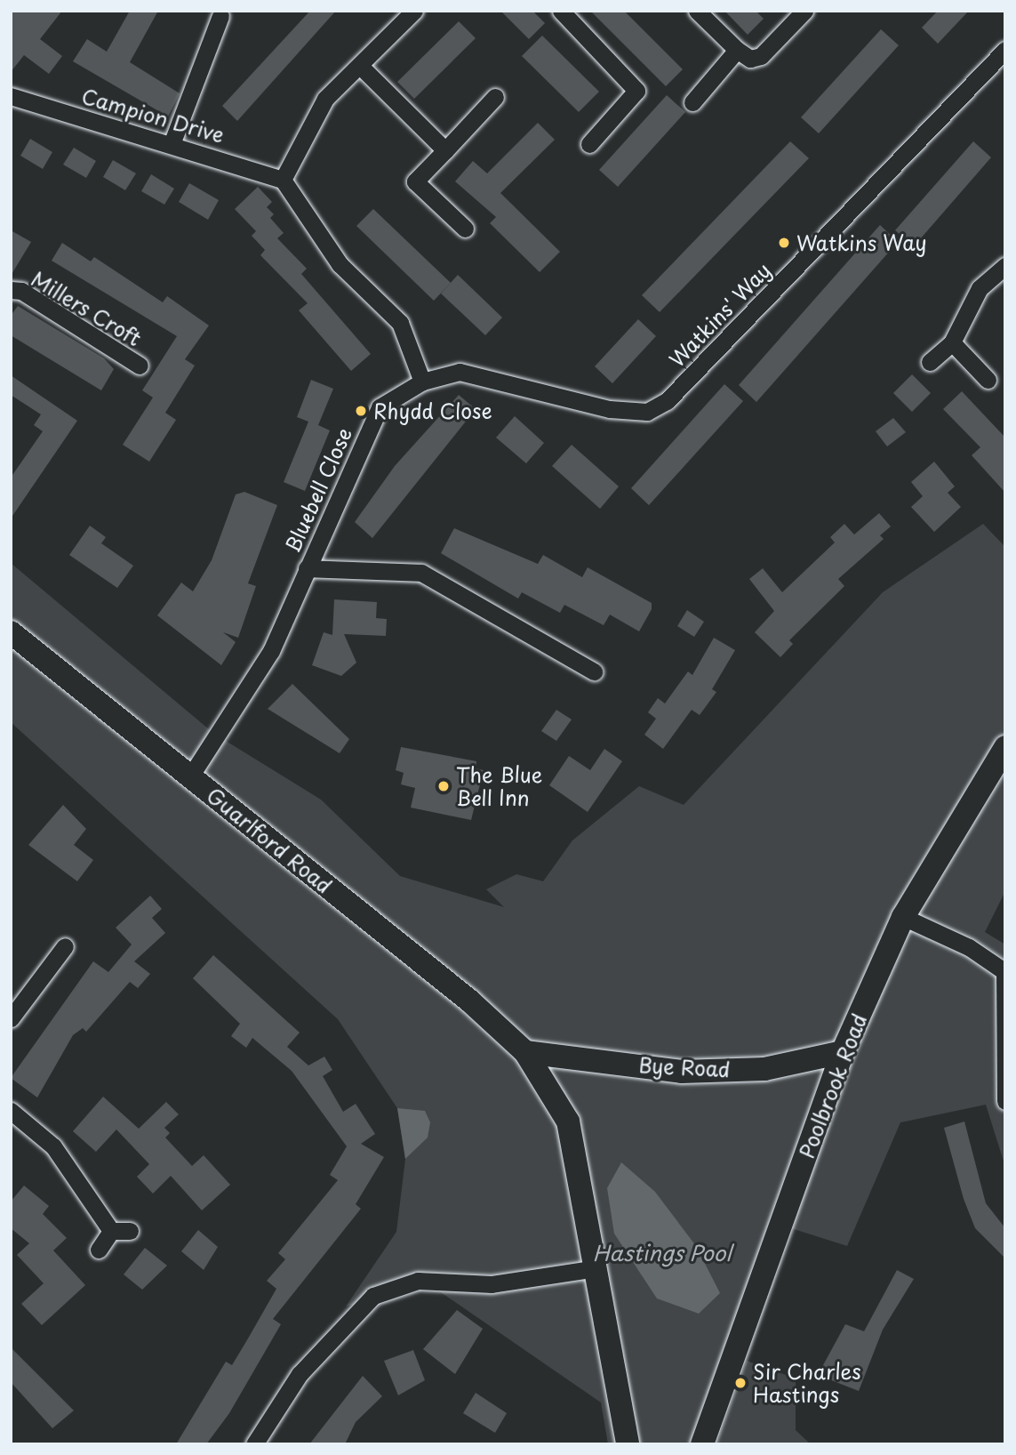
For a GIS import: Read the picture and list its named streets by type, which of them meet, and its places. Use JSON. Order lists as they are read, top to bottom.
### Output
{
  "streets": {
    "main road": ["Guarlford Road", "Bye Road", "Poolbrook Road"],
    "street": [
      "Campion Drive",
      "Millers Croft",
      "Watkins' Way",
      "Bluebell Close"
    ]
  },
  "crossings": [
    ["Watkins' Way", "Bluebell Close"],
    ["Bluebell Close", "Guarlford Road"],
    ["Guarlford Road", "Bye Road"],
    ["Bye Road", "Poolbrook Road"]
  ],
  "water": ["Hastings Pool"],
  "places": [
    "Watkins Way",
    "Rhydd Close",
    "The Blue Bell Inn",
    "Sir Charles Hastings"
  ]
}
